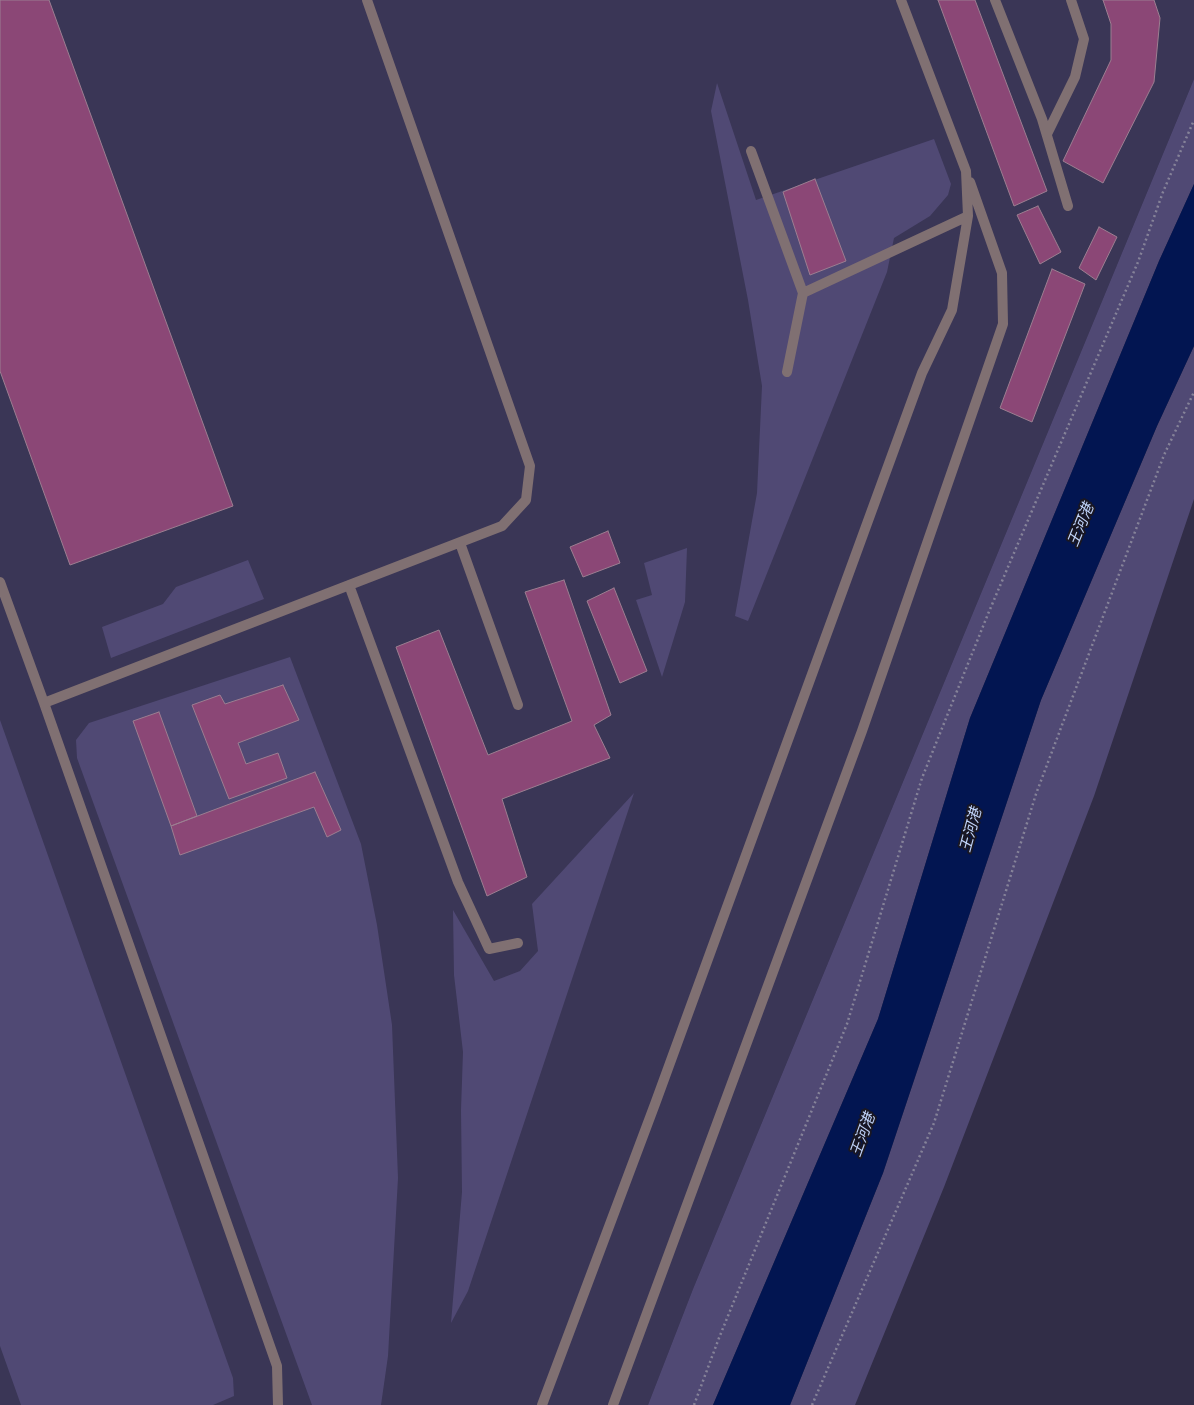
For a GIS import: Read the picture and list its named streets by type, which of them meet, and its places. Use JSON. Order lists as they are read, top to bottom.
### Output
{
  "water": ["王河港"]
}
